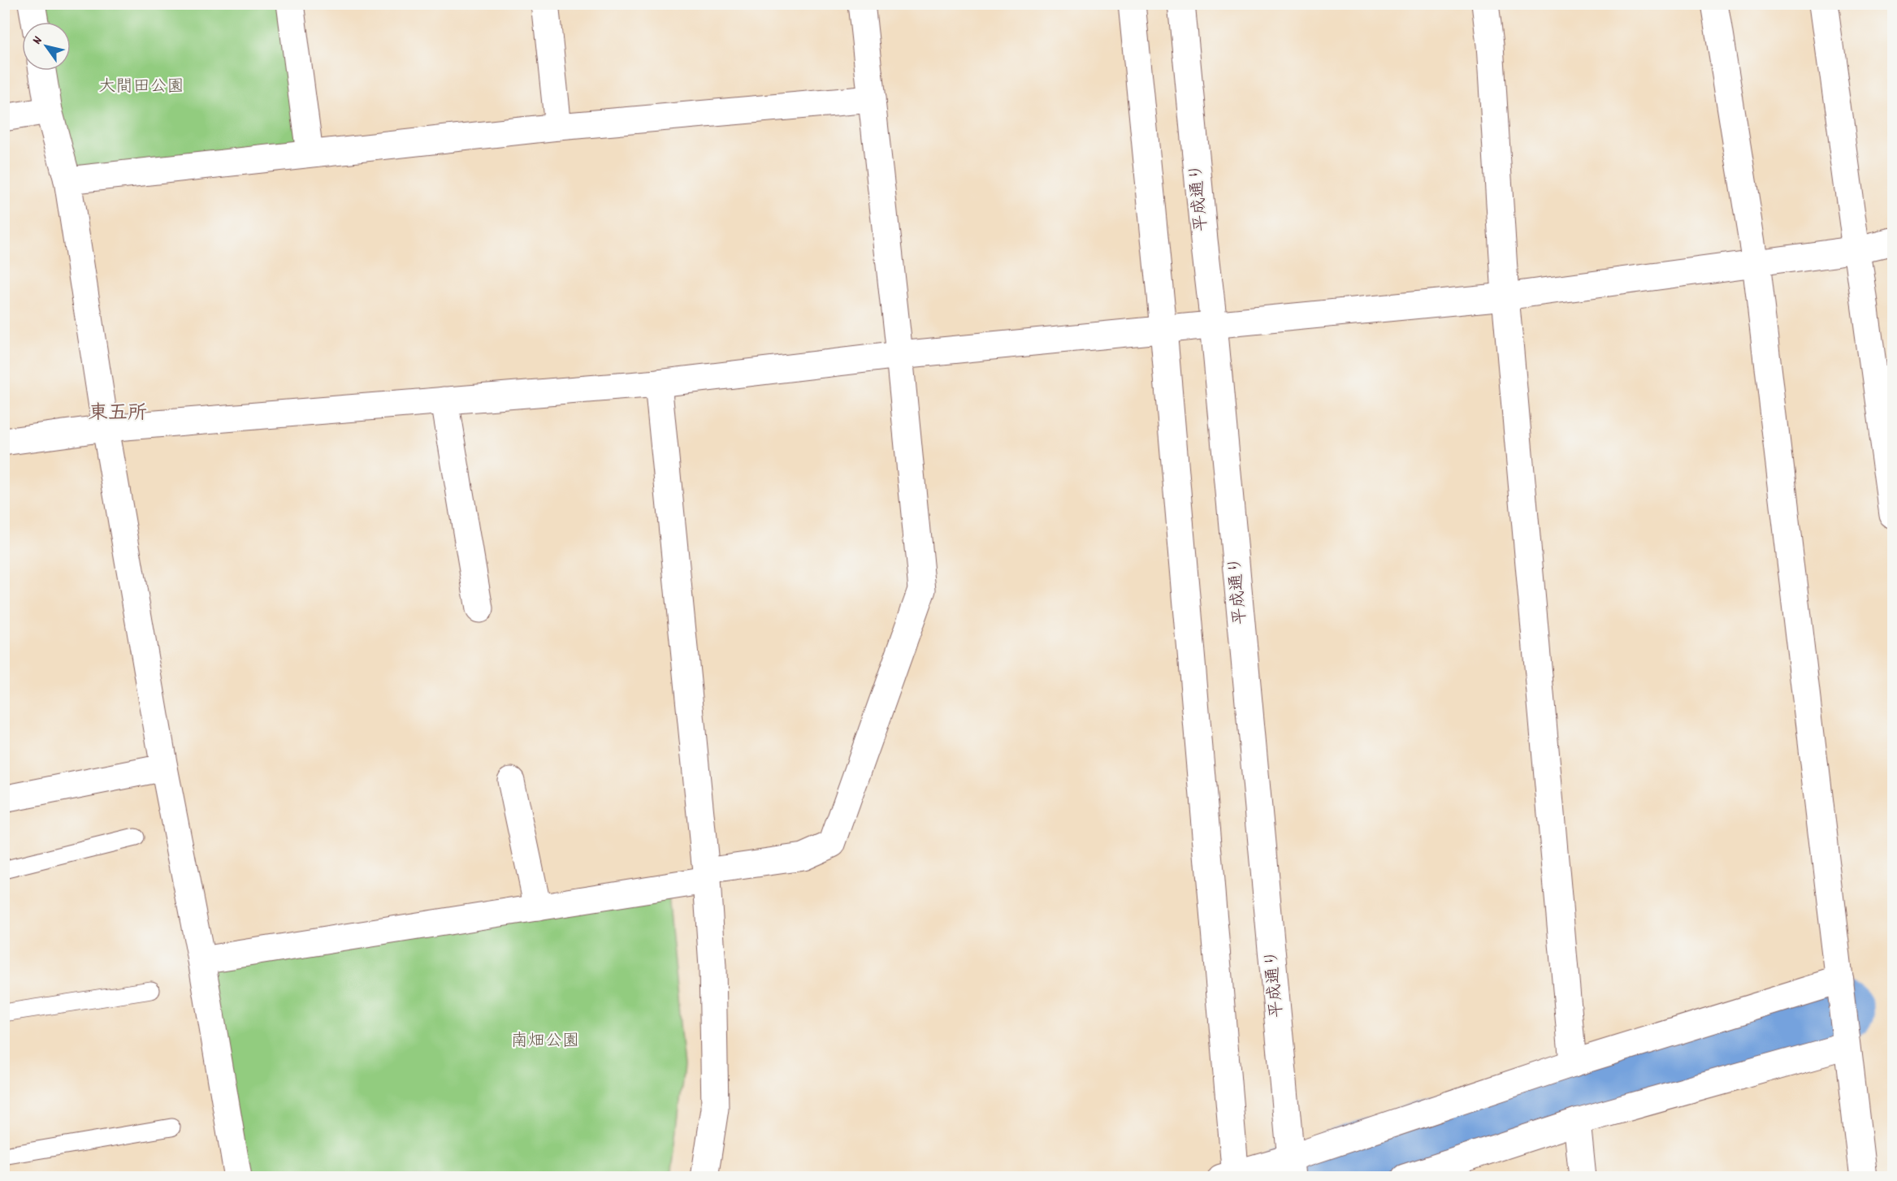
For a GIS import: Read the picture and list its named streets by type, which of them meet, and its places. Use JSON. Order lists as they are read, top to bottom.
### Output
{
  "streets": {
    "street": ["平成通り"]
  },
  "districts": ["東五所"],
  "parks": ["大間田公園", "南畑公園"],
  "north": "top left"
}
